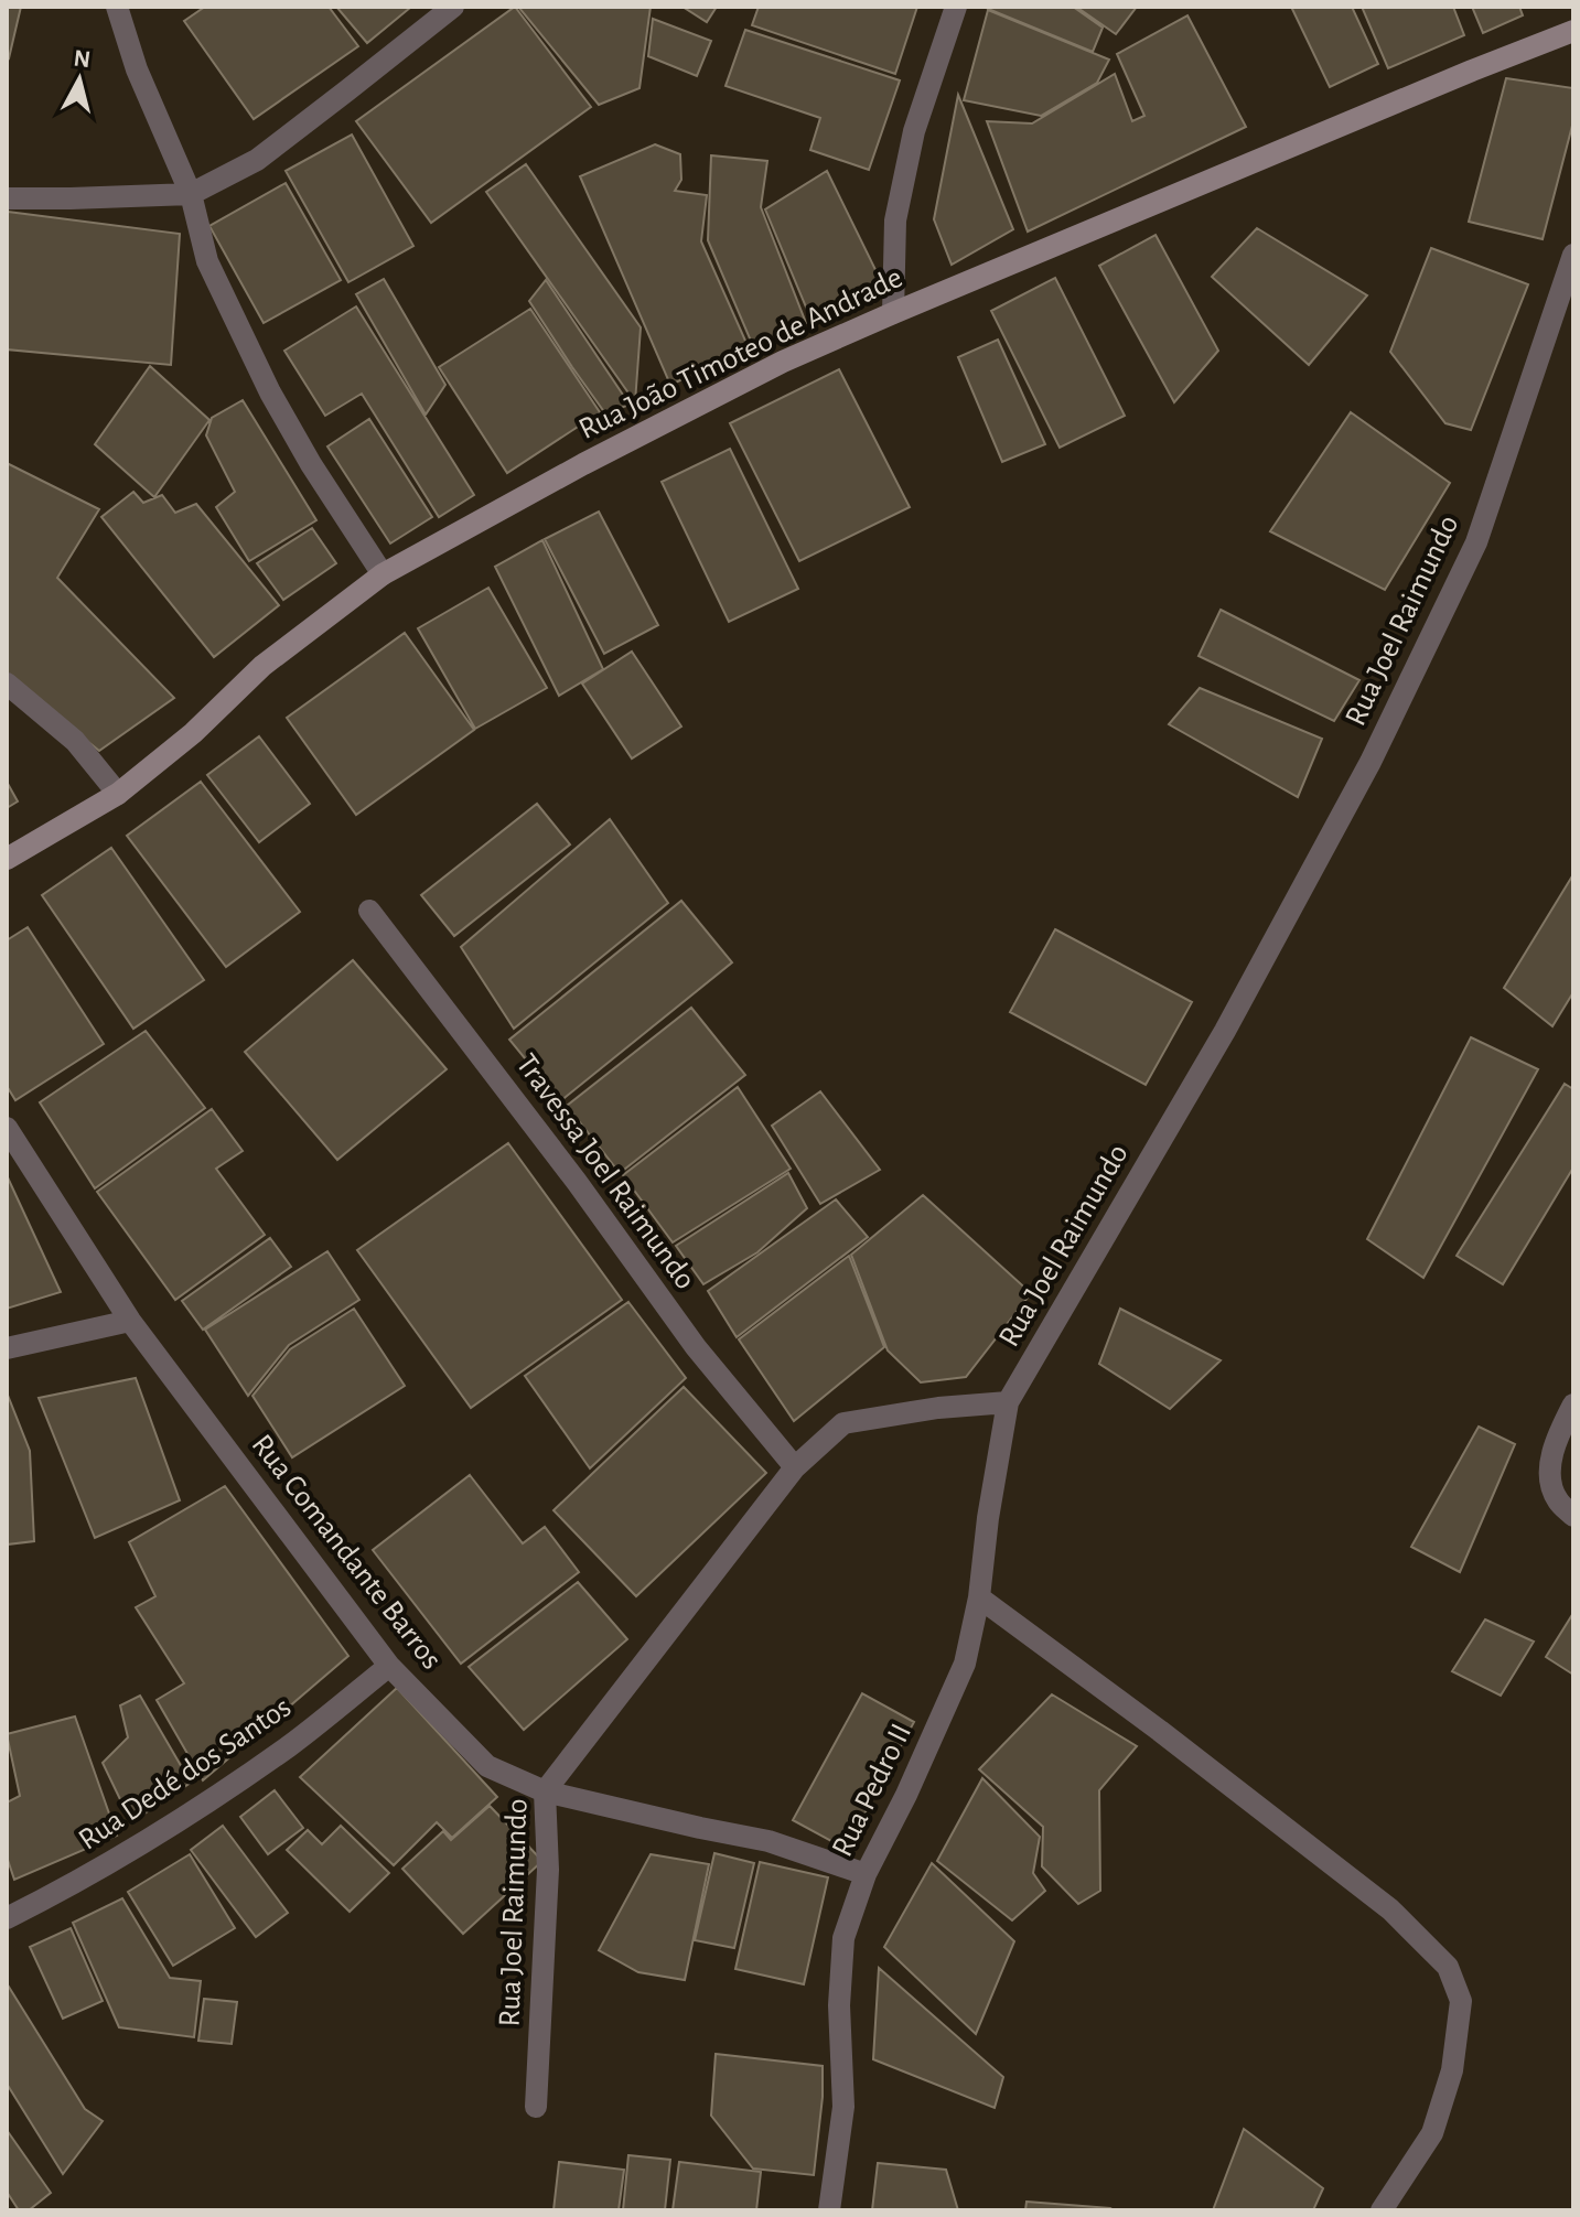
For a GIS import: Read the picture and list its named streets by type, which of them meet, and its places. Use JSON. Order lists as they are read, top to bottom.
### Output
{
  "streets": {
    "main road": ["Rua João Timoteo de Andrade"],
    "street": [
      "Rua Joel Raimundo",
      "Travessa Joel Raimundo",
      "Rua Comandante Barros",
      "Rua Dedé dos Santos",
      "Rua Pedro II"
    ]
  },
  "crossings": [
    ["Rua Joel Raimundo", "Travessa Joel Raimundo"],
    ["Rua Joel Raimundo", "Rua Comandante Barros"],
    ["Rua Joel Raimundo", "Rua Pedro II"],
    ["Rua Comandante Barros", "Rua Dedé dos Santos"],
    ["Rua Comandante Barros", "Rua Pedro II"]
  ],
  "north": "top"
}
